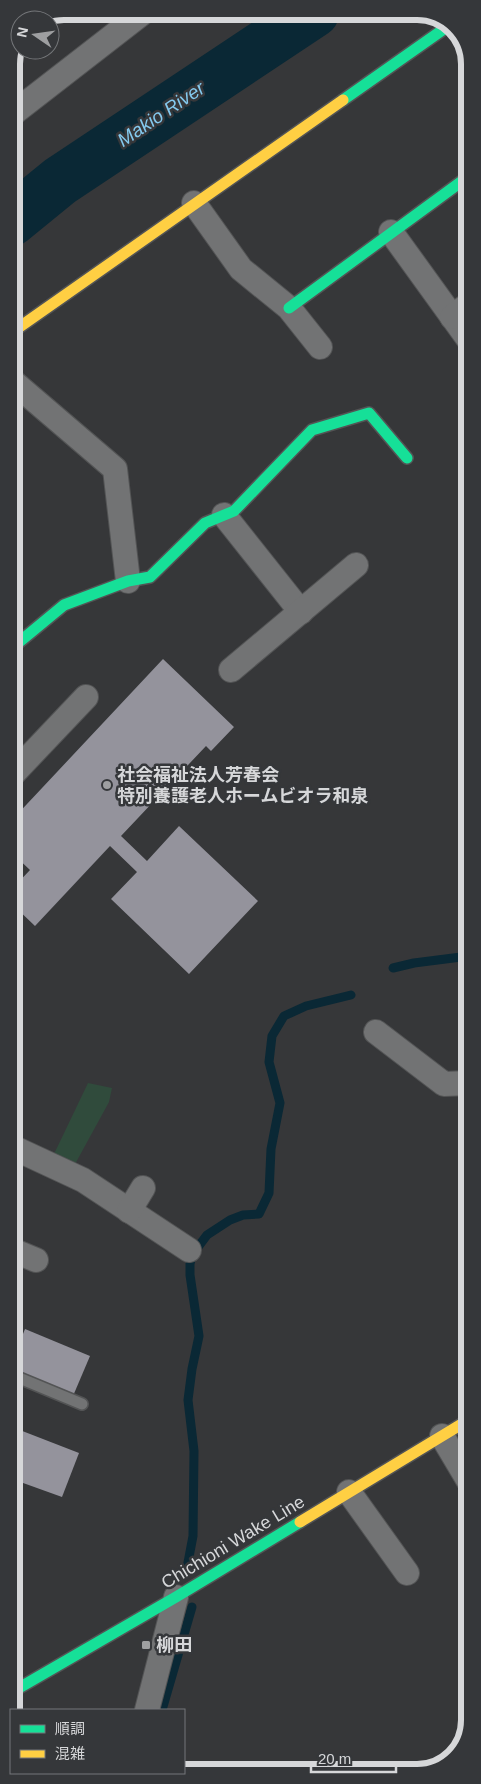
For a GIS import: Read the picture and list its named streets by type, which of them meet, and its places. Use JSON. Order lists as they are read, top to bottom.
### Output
{
  "streets": {
    "street": ["Chichioni Wake Line"]
  },
  "water": ["Makio River"],
  "places": {
    "other": ["社会福祉法人芳春会 特別養護老人ホームビオラ和泉"],
    "transit": ["柳田"]
  },
  "legend": ["順調", "混雑"],
  "scale_bar": "20 m",
  "north": "left"
}
